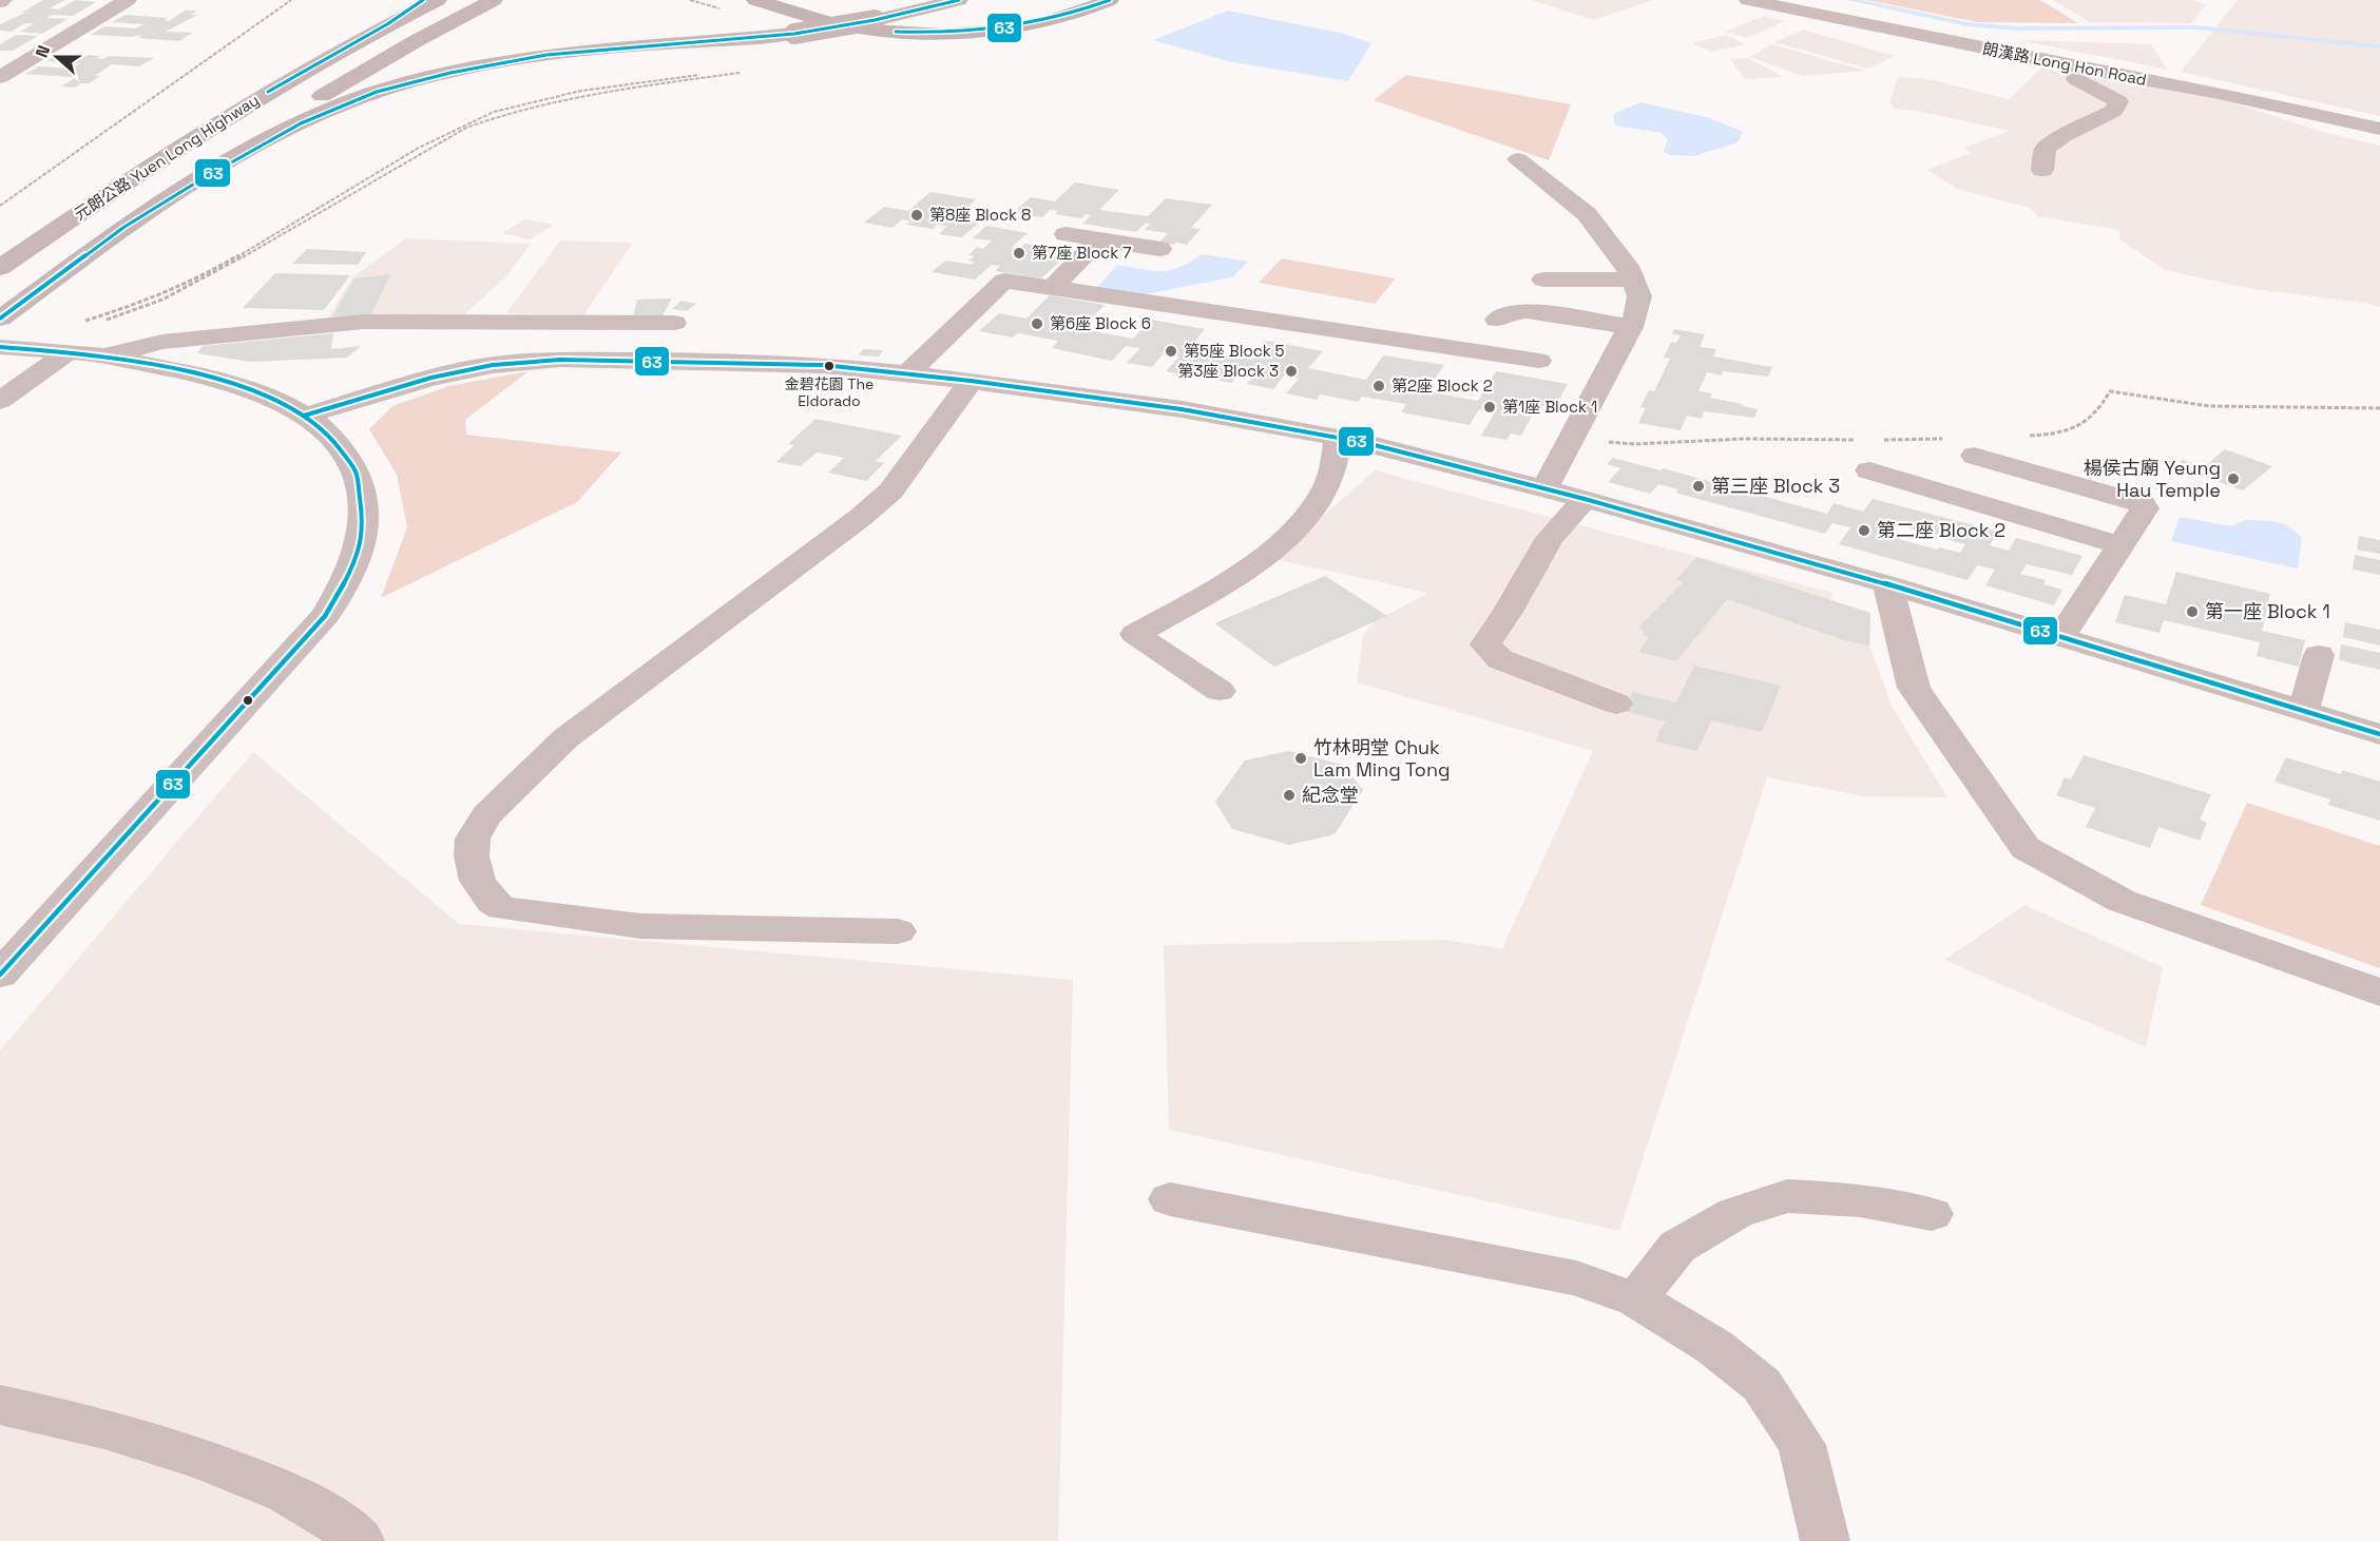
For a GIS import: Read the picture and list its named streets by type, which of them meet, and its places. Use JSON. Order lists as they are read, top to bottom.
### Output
{
  "streets": {
    "highway": ["元朗公路 Yuen Long Highway"],
    "street": ["朗漢路 Long Hon Road"]
  },
  "places": [
    "第8座 Block 8",
    "第7座 Block 7",
    "第6座 Block 6",
    "第5座 Block 5",
    "金碧花園 The Eldorado",
    "第3座 Block 3",
    "第2座 Block 2",
    "第1座 Block 1",
    "楊侯古廟 Yeung Hau Temple",
    "第三座 Block 3",
    "第二座 Block 2",
    "第一座 Block 1",
    "竹林明堂 Chuk Lam Ming Tong",
    "紀念堂"
  ],
  "lines": ["transit line 63"],
  "north": "left"
}
